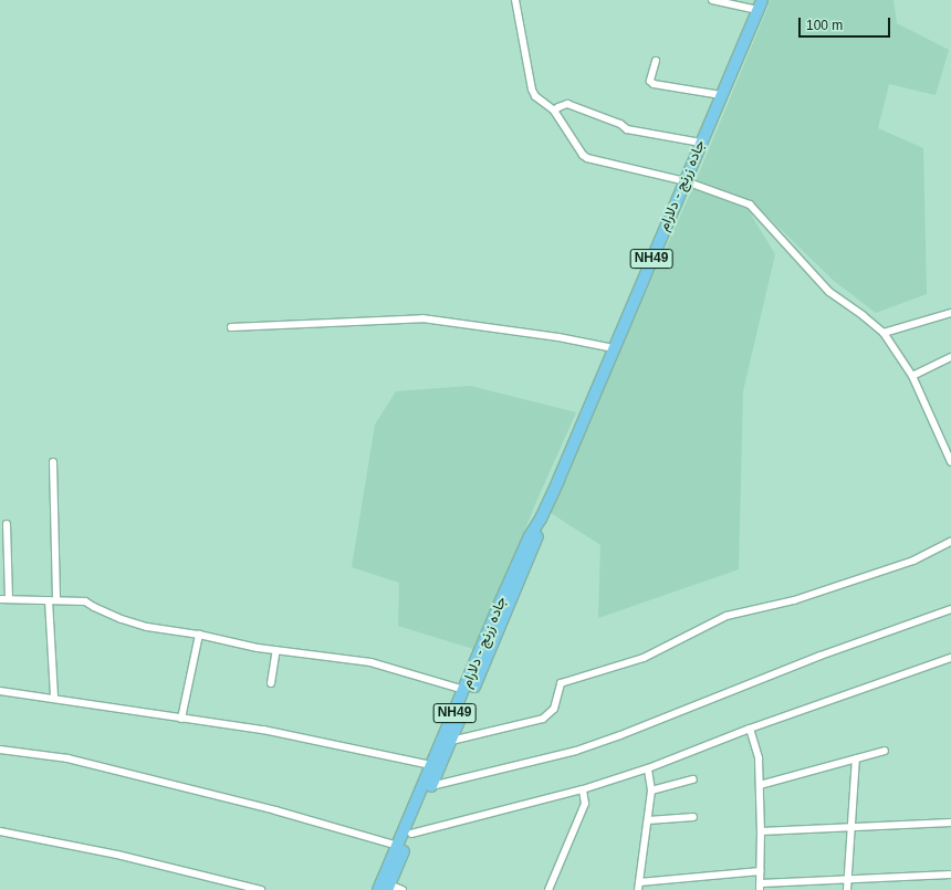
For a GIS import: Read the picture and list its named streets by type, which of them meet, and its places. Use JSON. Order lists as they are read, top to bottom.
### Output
{
  "streets": {
    "highway": ["جاده زرنج - دلارام", "NH49"]
  },
  "scale_bar": "100 m"
}
